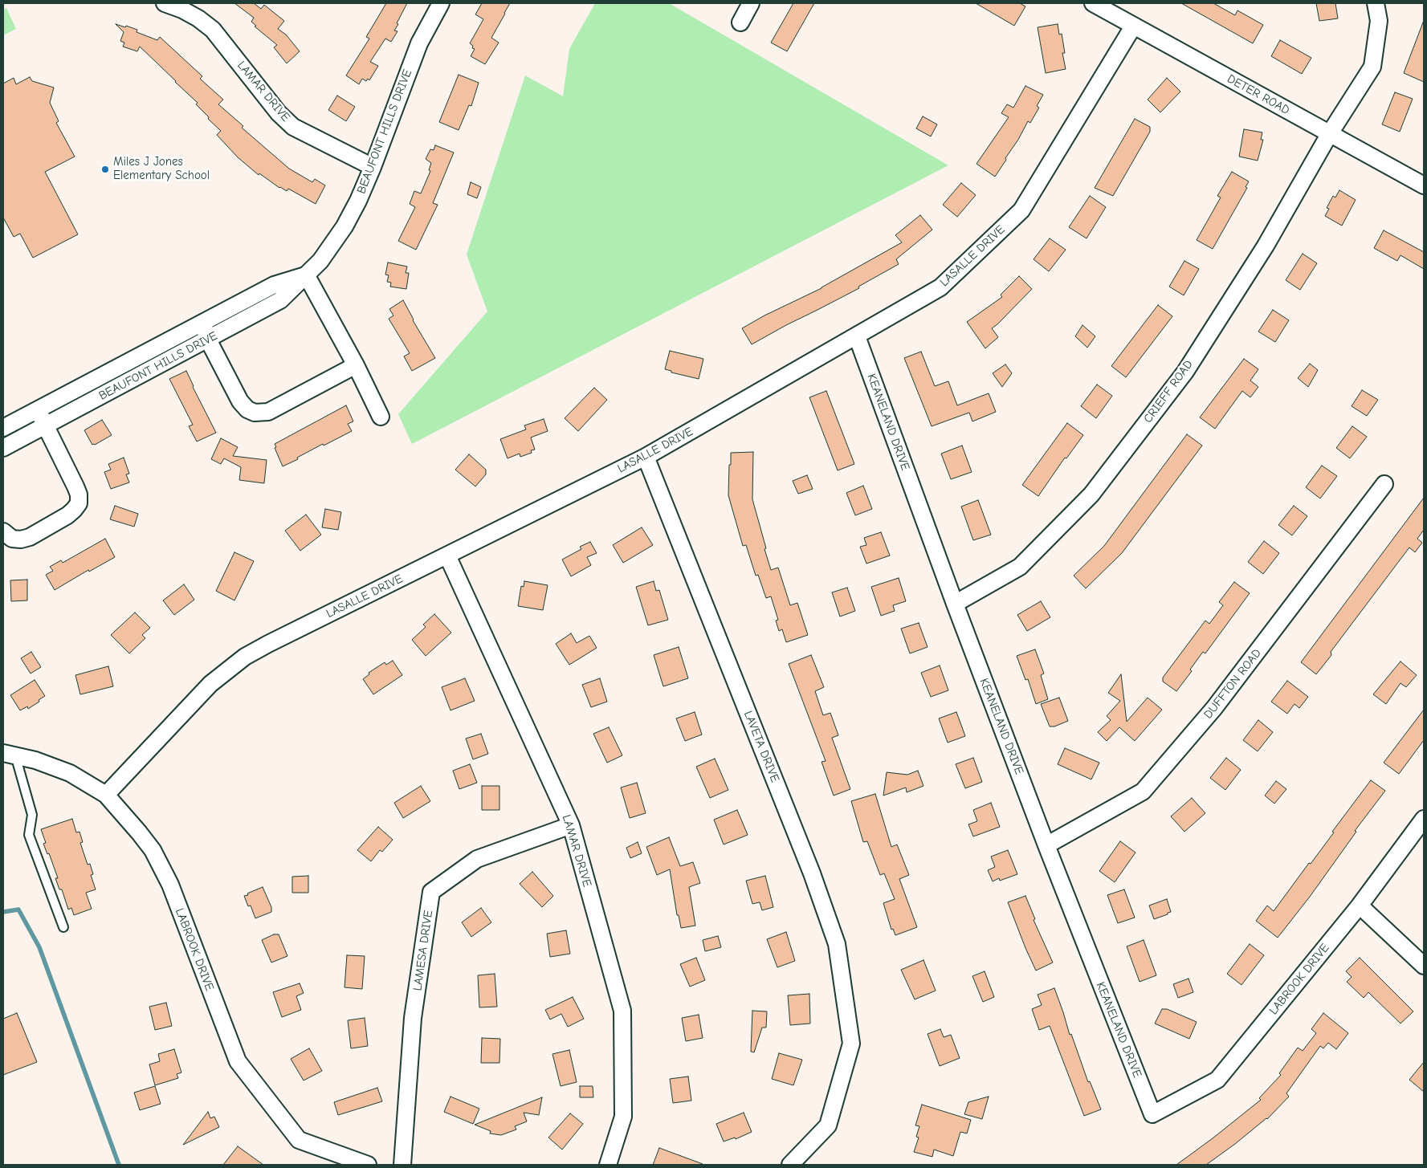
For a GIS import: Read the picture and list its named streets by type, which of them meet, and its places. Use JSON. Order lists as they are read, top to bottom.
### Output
{
  "streets": {
    "street": [
      "LAMAR DRIVE",
      "DETER ROAD",
      "BEAUFONT HILLS DRIVE",
      "LASALLE DRIVE",
      "CRIEFF ROAD",
      "KEANELAND DRIVE",
      "DUFFTON ROAD",
      "LAVETA DRIVE",
      "LABROOK DRIVE",
      "LAMESA DRIVE"
    ]
  },
  "crossings": [
    ["LAMAR DRIVE", "BEAUFONT HILLS DRIVE"],
    ["LAMAR DRIVE", "LASALLE DRIVE"],
    ["LAMAR DRIVE", "LAMESA DRIVE"],
    ["DETER ROAD", "LASALLE DRIVE"],
    ["DETER ROAD", "CRIEFF ROAD"],
    ["LASALLE DRIVE", "KEANELAND DRIVE"],
    ["LASALLE DRIVE", "LAVETA DRIVE"],
    ["LASALLE DRIVE", "LABROOK DRIVE"],
    ["CRIEFF ROAD", "KEANELAND DRIVE"],
    ["KEANELAND DRIVE", "DUFFTON ROAD"],
    ["KEANELAND DRIVE", "LABROOK DRIVE"]
  ],
  "places": ["Miles J Jones Elementary School"]
}
